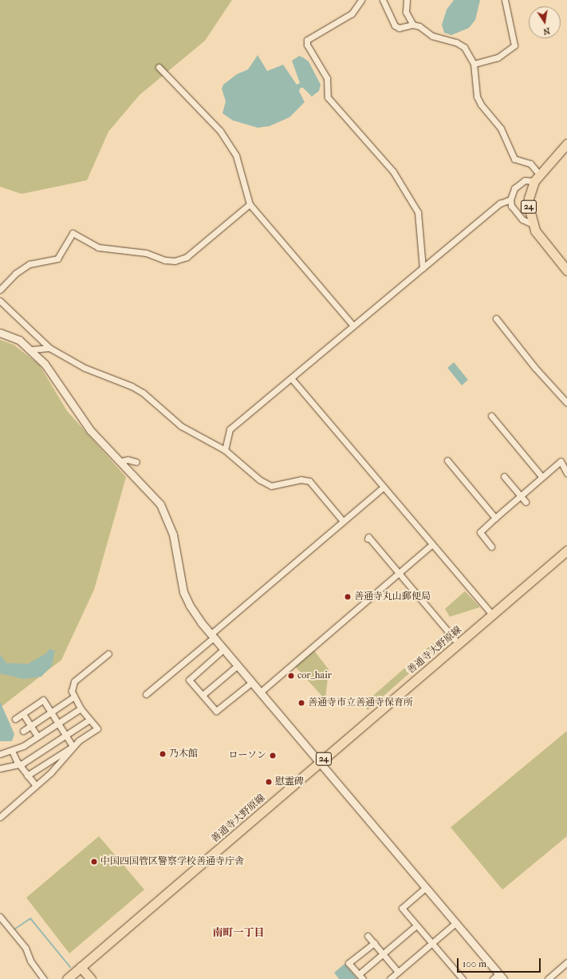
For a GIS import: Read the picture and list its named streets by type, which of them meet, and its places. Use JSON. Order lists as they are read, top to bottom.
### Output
{
  "streets": {
    "main road": ["24", "善通寺大野原線"]
  },
  "districts": ["南町一丁目"],
  "places": [
    "善通寺丸山郵便局",
    "cor_hair",
    "善通寺市立善通寺保育所",
    "乃木館",
    "ローソン",
    "慰霊碑",
    "中国四国管区警察学校善通寺庁舎"
  ],
  "scale_bar": "100 m",
  "north": "bottom"
}
